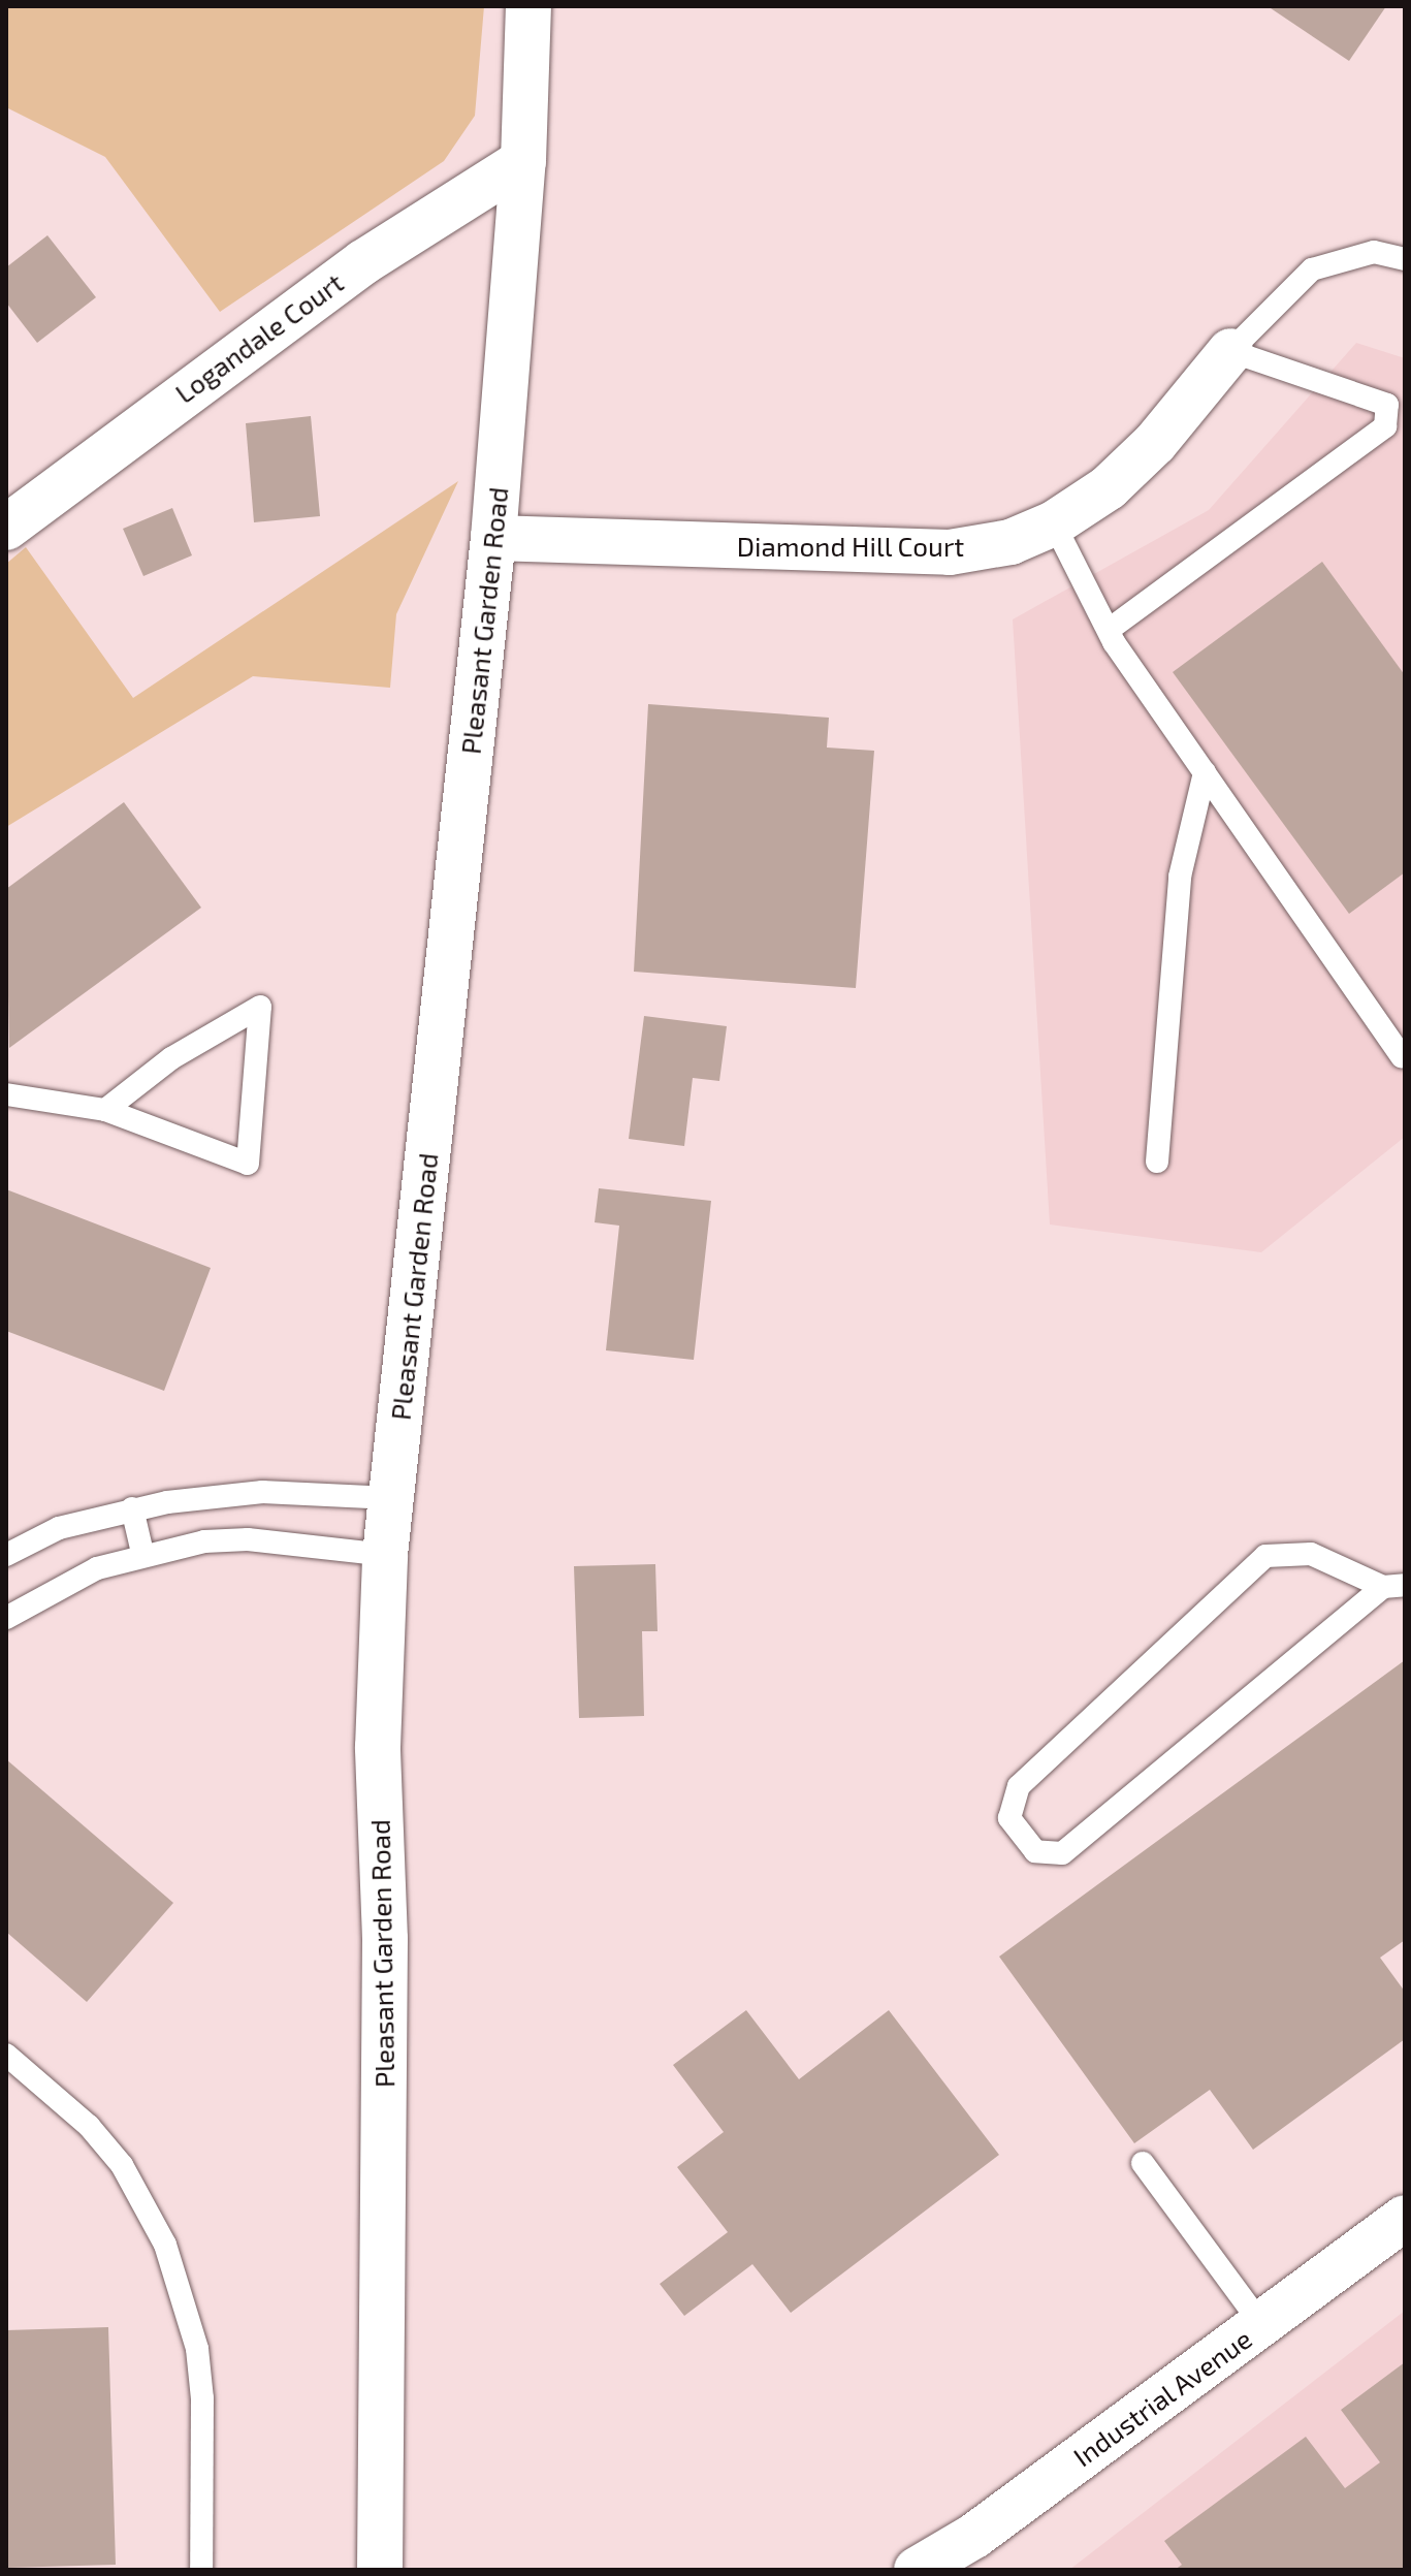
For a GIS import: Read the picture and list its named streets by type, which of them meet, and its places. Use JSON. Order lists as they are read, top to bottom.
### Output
{
  "streets": {
    "main road": [
      "Logandale Court",
      "Diamond Hill Court",
      "Pleasant Garden Road",
      "Industrial Avenue"
    ]
  },
  "crossings": [
    ["Logandale Court", "Pleasant Garden Road"],
    ["Diamond Hill Court", "Pleasant Garden Road"]
  ]
}
